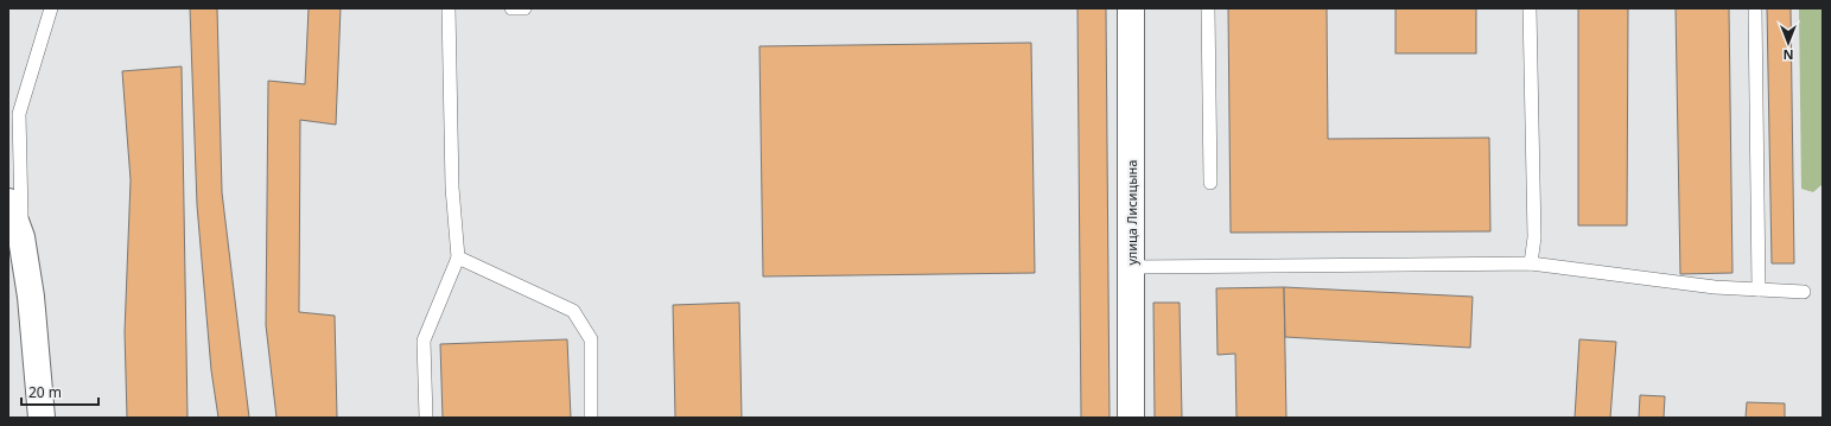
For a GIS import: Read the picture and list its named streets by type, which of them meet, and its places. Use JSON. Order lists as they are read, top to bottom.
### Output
{
  "streets": {
    "street": ["улица Лисицына"]
  },
  "scale_bar": "20 m",
  "north": "bottom"
}
